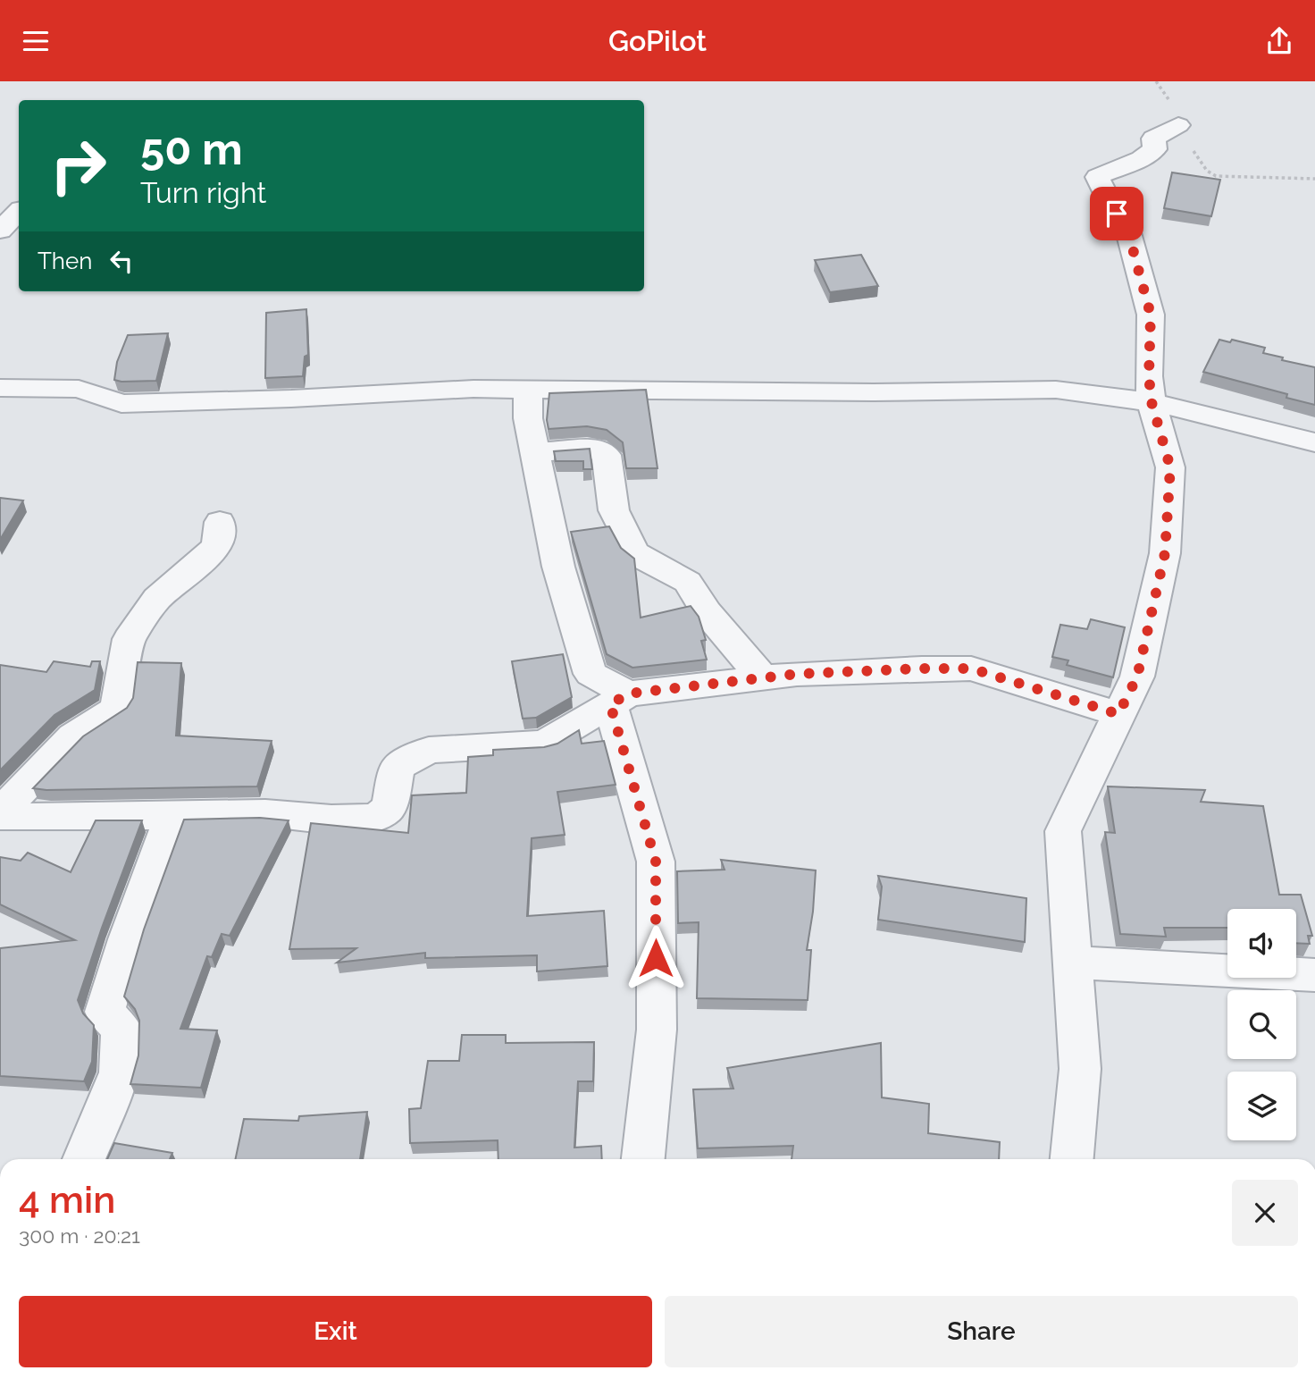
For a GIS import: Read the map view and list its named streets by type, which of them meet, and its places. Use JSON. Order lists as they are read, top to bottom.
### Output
{
  "page": {
    "header": "GoPilot",
    "turn": ["50 m", "Turn right"],
    "then": "Then",
    "heading": ["4 min", "300 m · 20:21"],
    "buttons": ["Exit", "Share"]
  }
}
